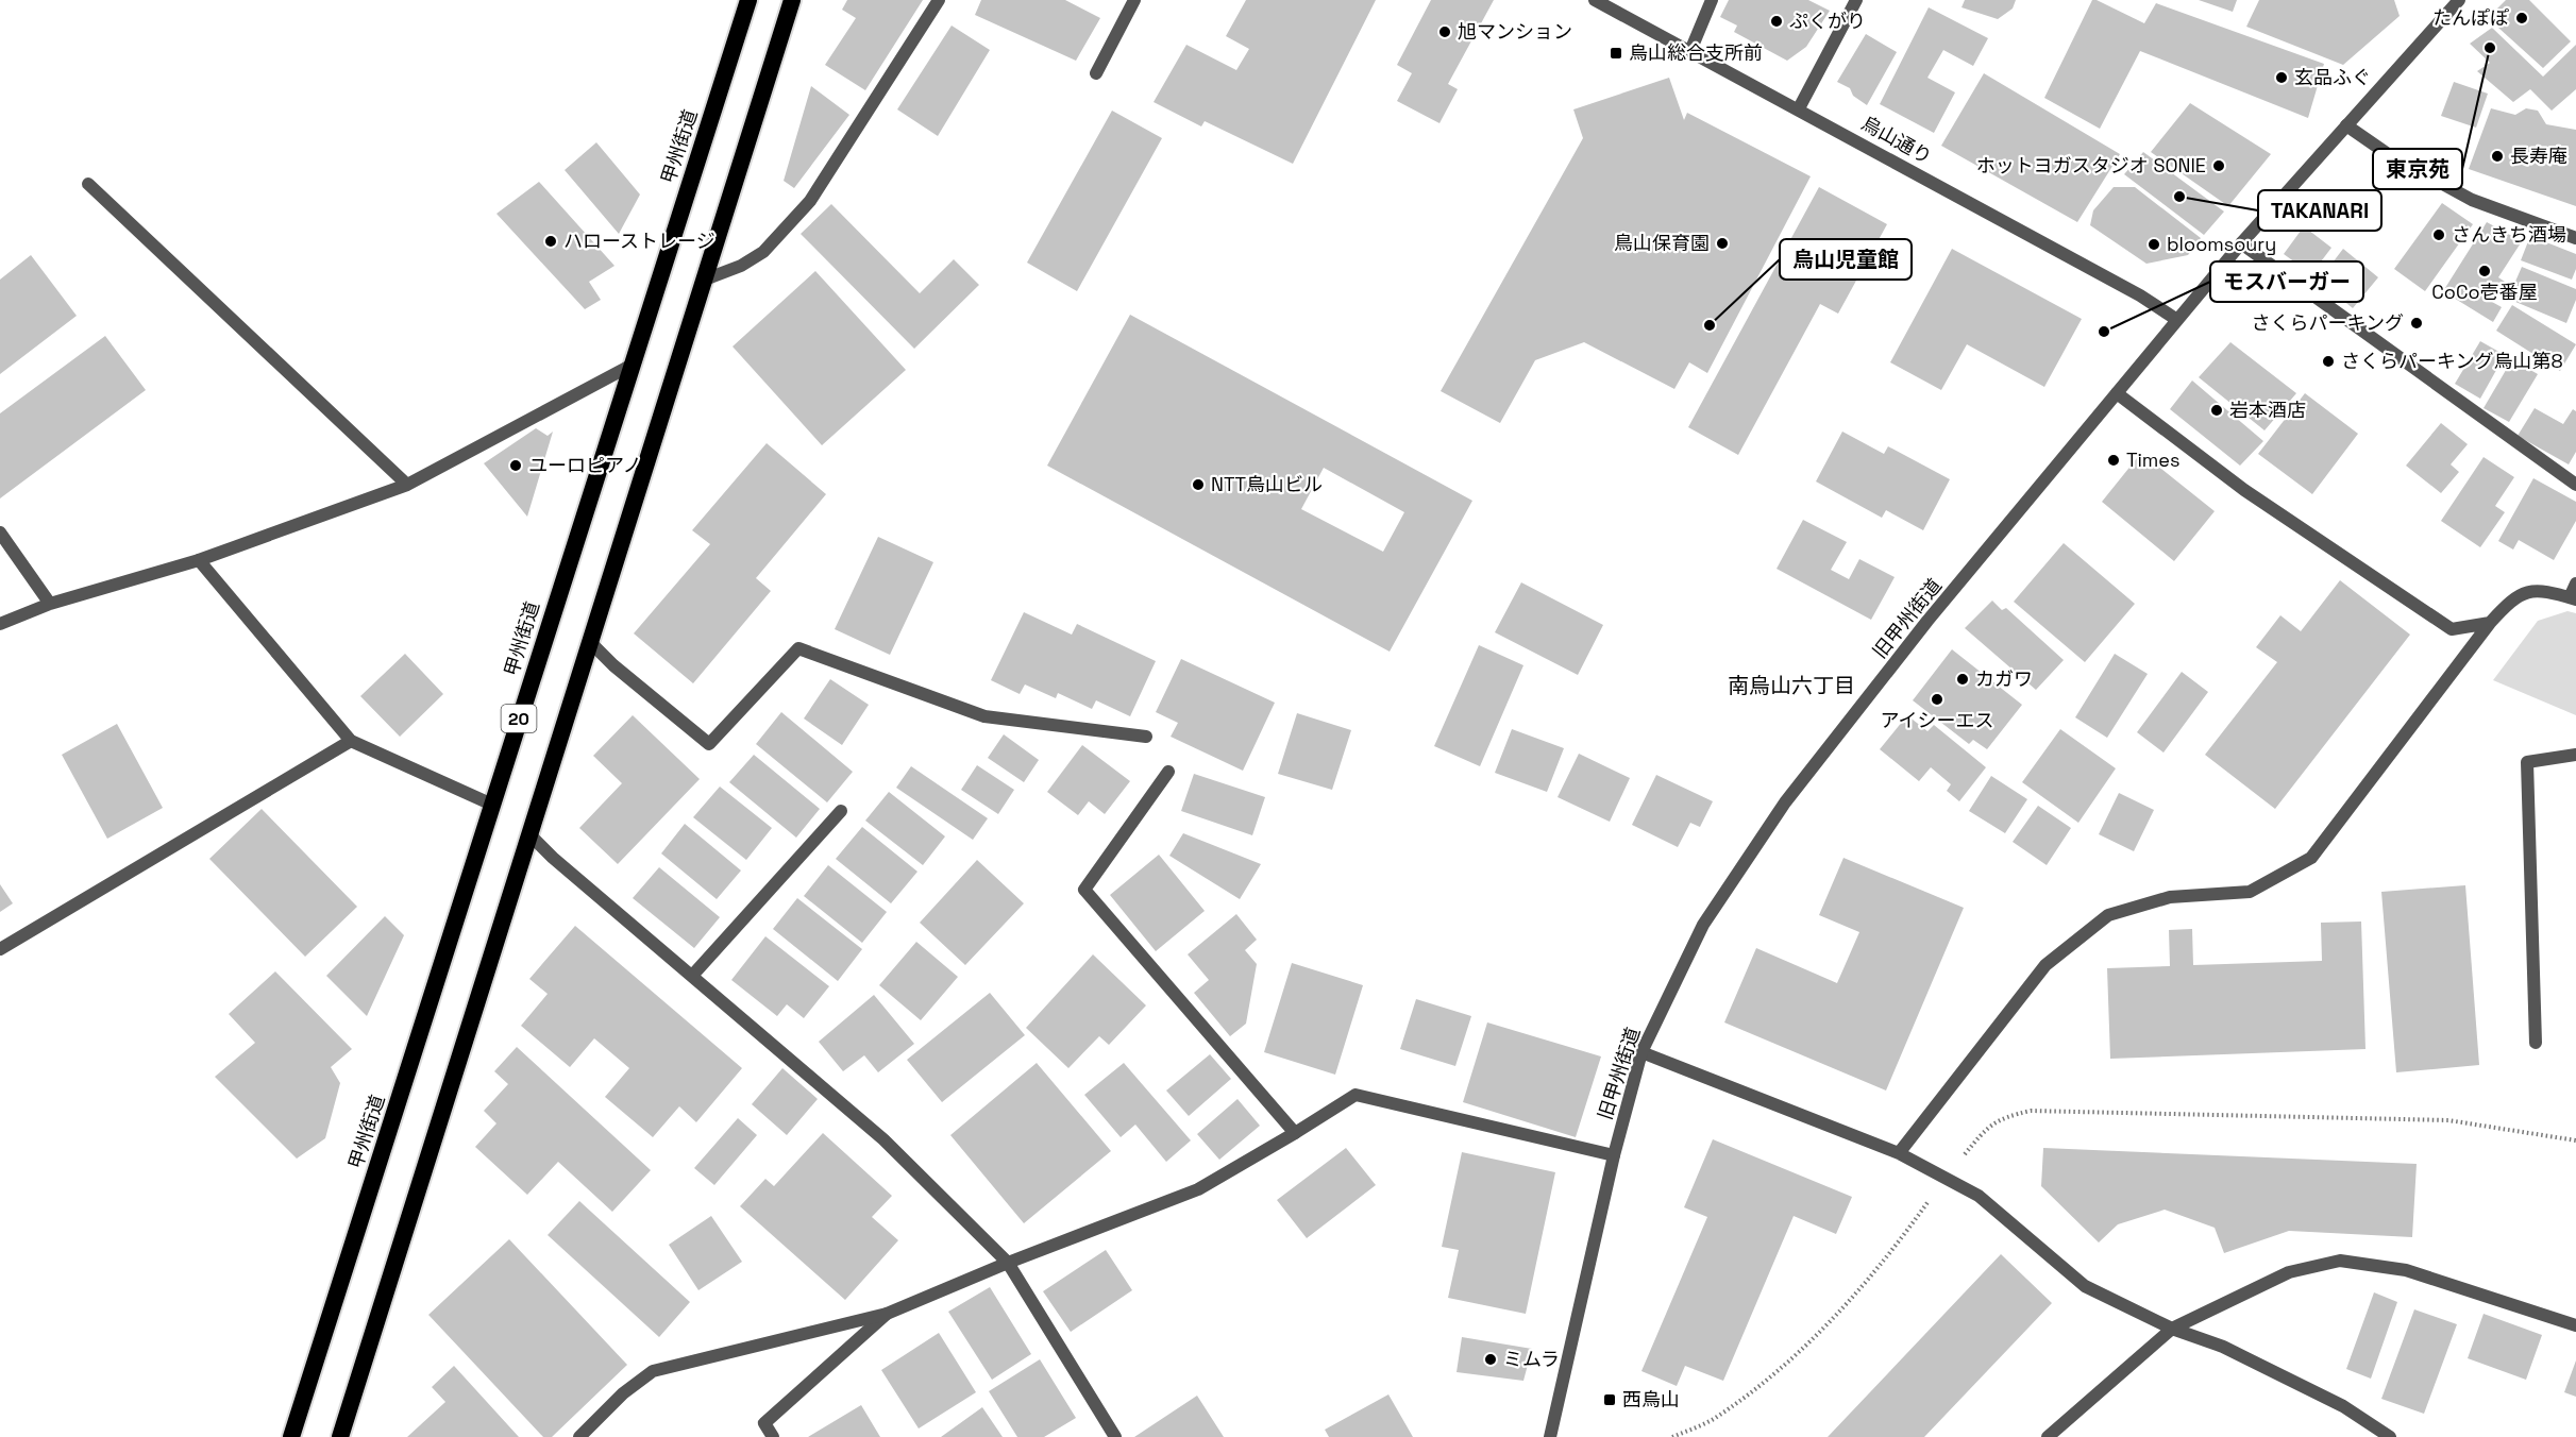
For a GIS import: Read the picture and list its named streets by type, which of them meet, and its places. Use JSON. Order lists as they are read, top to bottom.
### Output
{
  "streets": {
    "highway": ["甲州街道", "20"],
    "street": ["烏山通り", "旧甲州街道"]
  },
  "crossings": [
    ["烏山通り", "旧甲州街道"]
  ],
  "districts": ["南烏山六丁目"],
  "places": {
    "other": [
      "たんぽぽ",
      "ぷくがり",
      "旭マンション",
      "東京苑",
      "玄品ふぐ",
      "長寿庵",
      "ホットヨガスタジオ SONIE",
      "TAKANARI",
      "さんきち酒場",
      "ハローストレージ",
      "鳥山保育園",
      "bloomsoury",
      "CoCo壱番屋",
      "さくらパーキング",
      "烏山児童館",
      "モスバーガー",
      "さくらパーキング烏山第8",
      "岩本酒店",
      "Times",
      "ユーロピアノ",
      "NTT烏山ビル",
      "カガワ",
      "アイシーエス",
      "ミムラ"
    ],
    "transit": ["烏山総合支所前", "西烏山"]
  }
}
